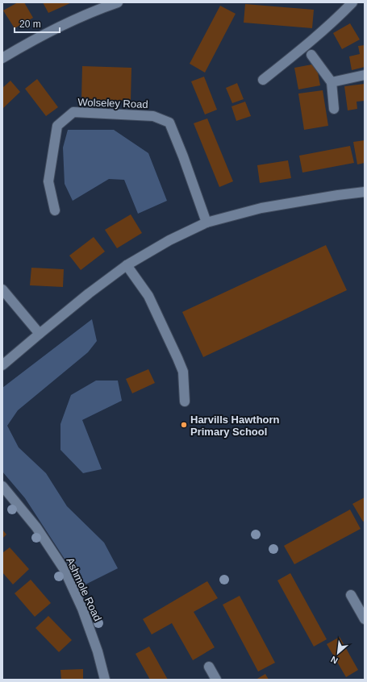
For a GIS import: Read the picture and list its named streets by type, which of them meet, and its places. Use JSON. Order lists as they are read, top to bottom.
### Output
{
  "streets": {
    "street": ["Wolseley Road", "Ashmole Road"]
  },
  "places": ["Harvills Hawthorn Primary School"],
  "scale_bar": "20 m",
  "north": "bottom left"
}
